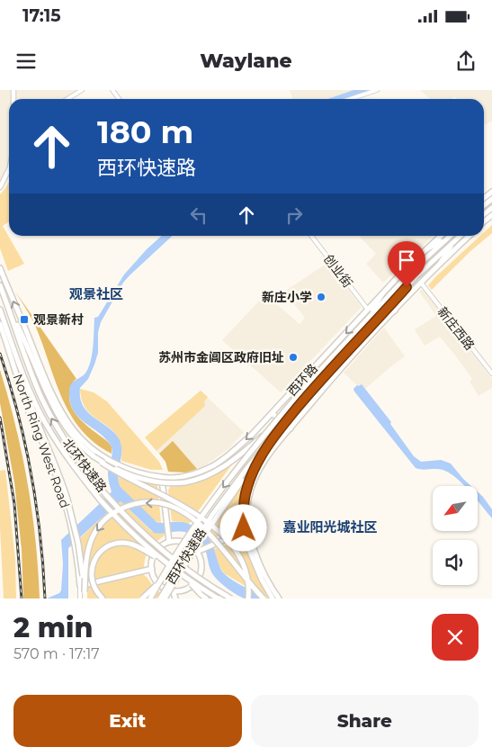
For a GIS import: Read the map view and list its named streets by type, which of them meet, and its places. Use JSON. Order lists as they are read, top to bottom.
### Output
{
  "streets": {
    "main road": [
      "西环路",
      "North Ring West Road",
      "北环快速路",
      "西环快速路"
    ],
    "street": ["创业街", "新庄西路"]
  },
  "crossings": [
    ["创业街", "西环路"],
    ["新庄西路", "西环路"],
    ["西环路", "North Ring West Road"]
  ],
  "districts": ["观景社区", "嘉业阳光城社区"],
  "places": {
    "other": ["新庄小学", "苏州市金阊区政府旧址"],
    "transit": ["观景新村"]
  },
  "north": "bottom left",
  "page": {
    "status": "17:15",
    "header": "Waylane",
    "turn": ["180 m", "西环快速路"],
    "heading": ["2 min", "570 m · 17:17"],
    "buttons": ["Exit", "Share"]
  }
}
